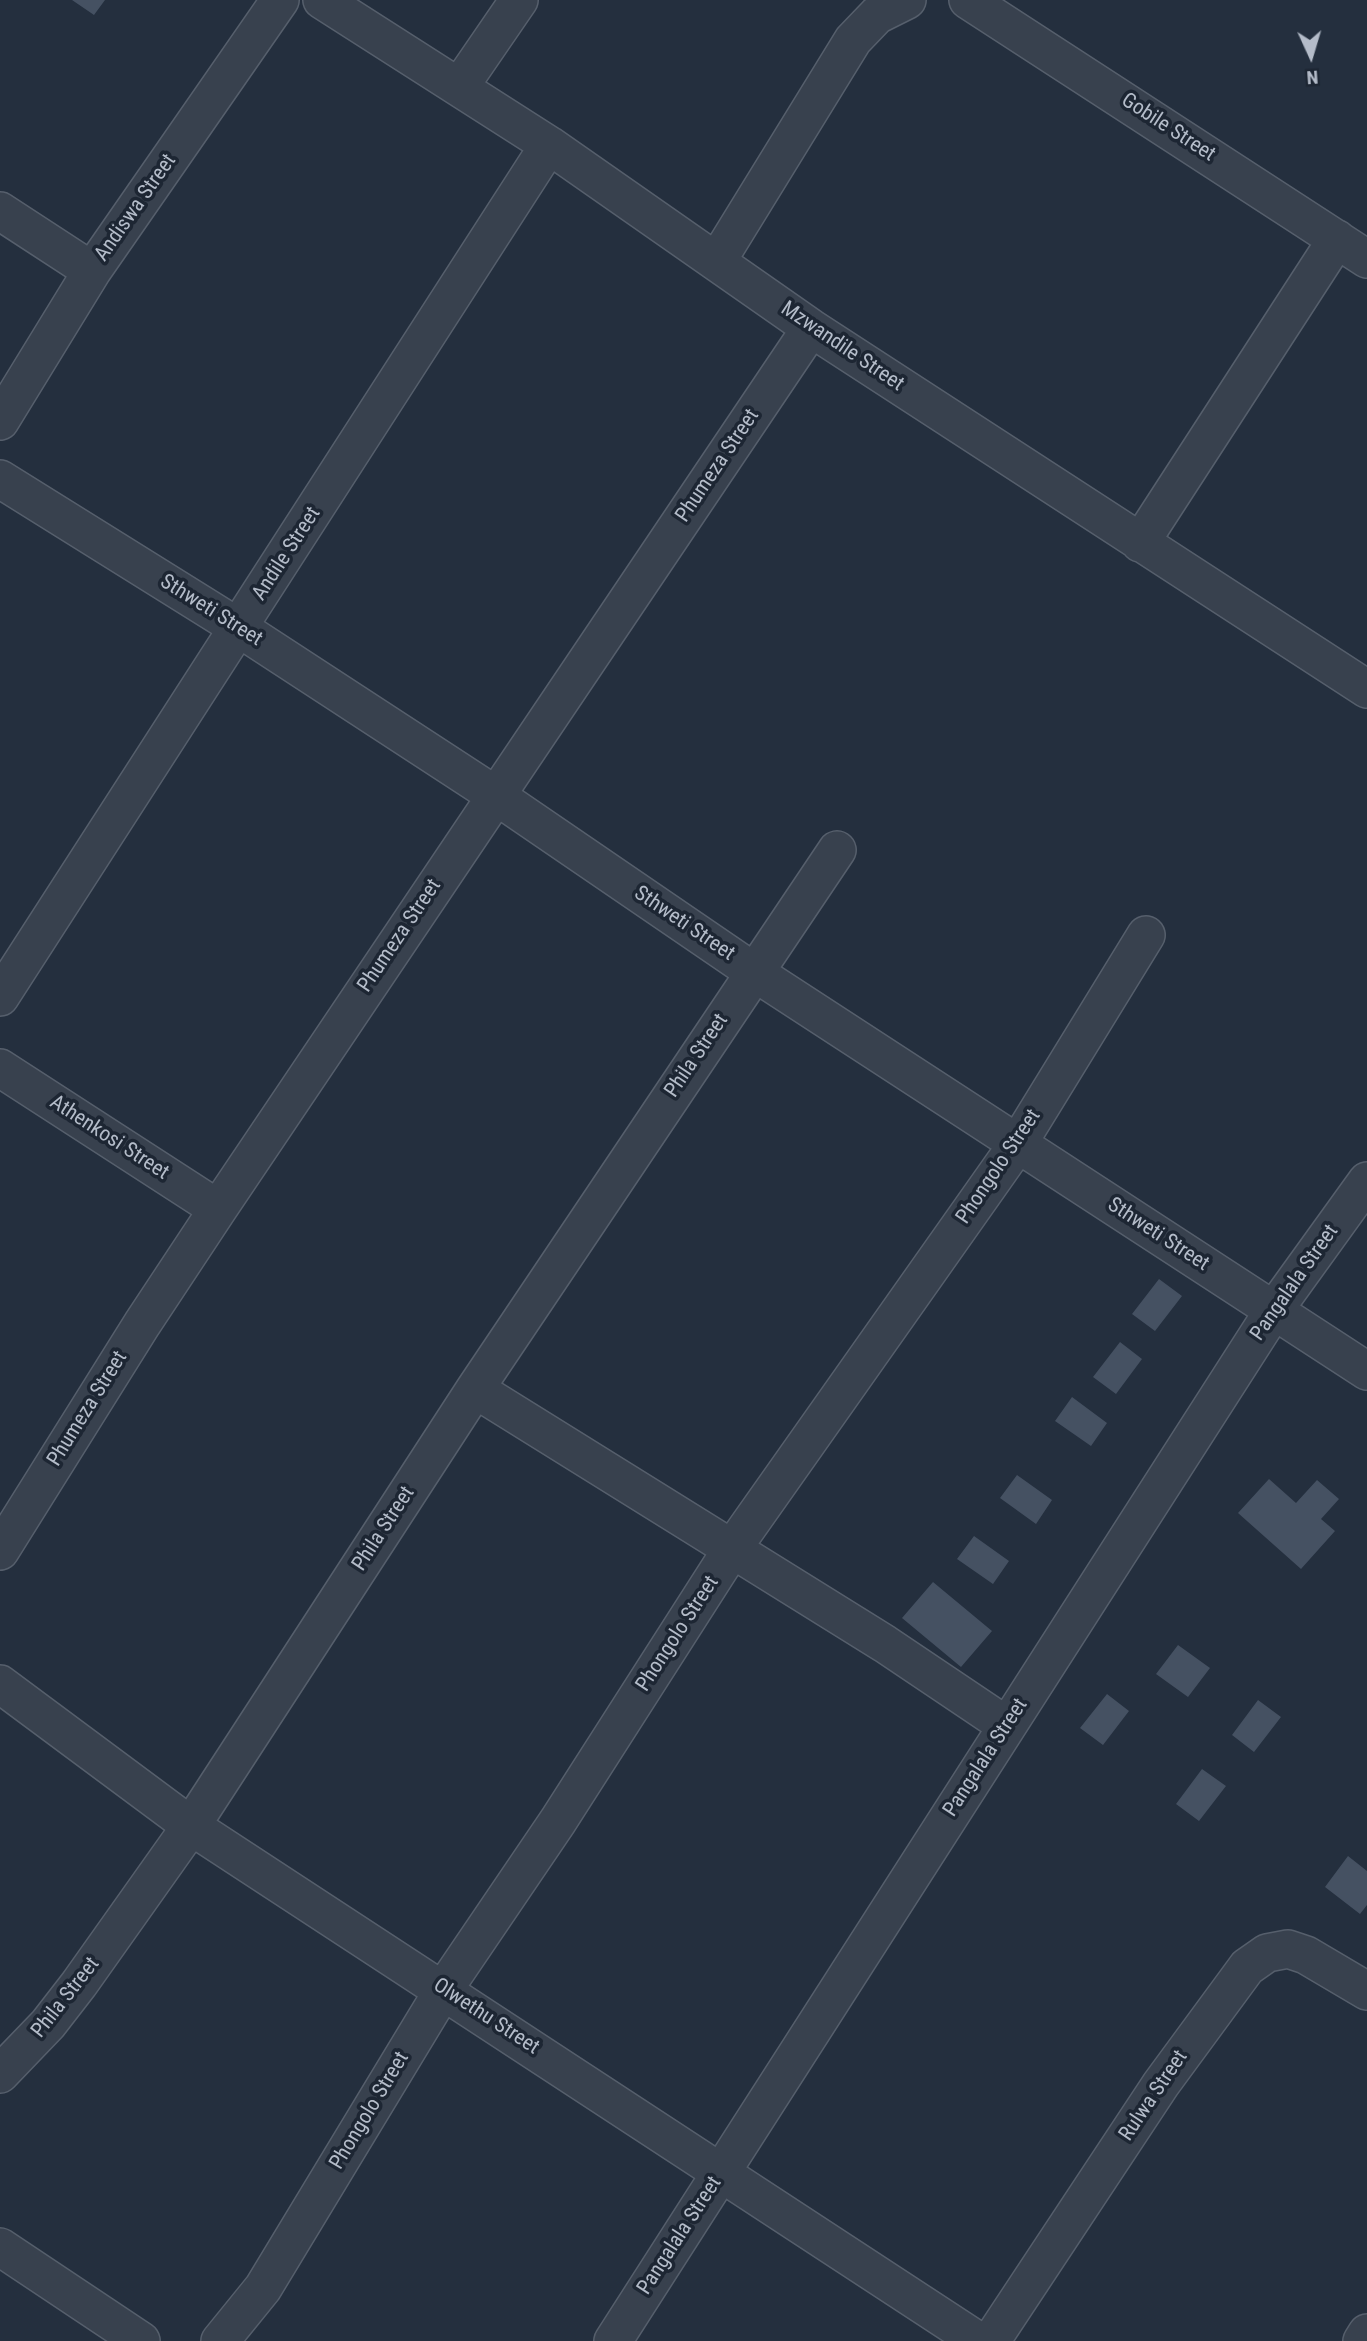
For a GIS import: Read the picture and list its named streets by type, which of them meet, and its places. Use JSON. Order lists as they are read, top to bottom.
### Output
{
  "streets": {
    "street": [
      "Gobile Street",
      "Andiswa Street",
      "Mzwandile Street",
      "Phumeza Street",
      "Andile Street",
      "Sthweti Street",
      "Phila Street",
      "Athenkosi Street",
      "Phongolo Street",
      "Pangalala Street",
      "Olwethu Street",
      "Rulwa Street"
    ]
  },
  "crossings": [
    ["Mzwandile Street", "Phumeza Street"],
    ["Mzwandile Street", "Andile Street"],
    ["Phumeza Street", "Sthweti Street"],
    ["Phumeza Street", "Athenkosi Street"],
    ["Andile Street", "Sthweti Street"],
    ["Sthweti Street", "Phila Street"],
    ["Sthweti Street", "Phongolo Street"],
    ["Sthweti Street", "Pangalala Street"],
    ["Phila Street", "Olwethu Street"],
    ["Phongolo Street", "Olwethu Street"],
    ["Pangalala Street", "Olwethu Street"]
  ],
  "north": "bottom"
}
